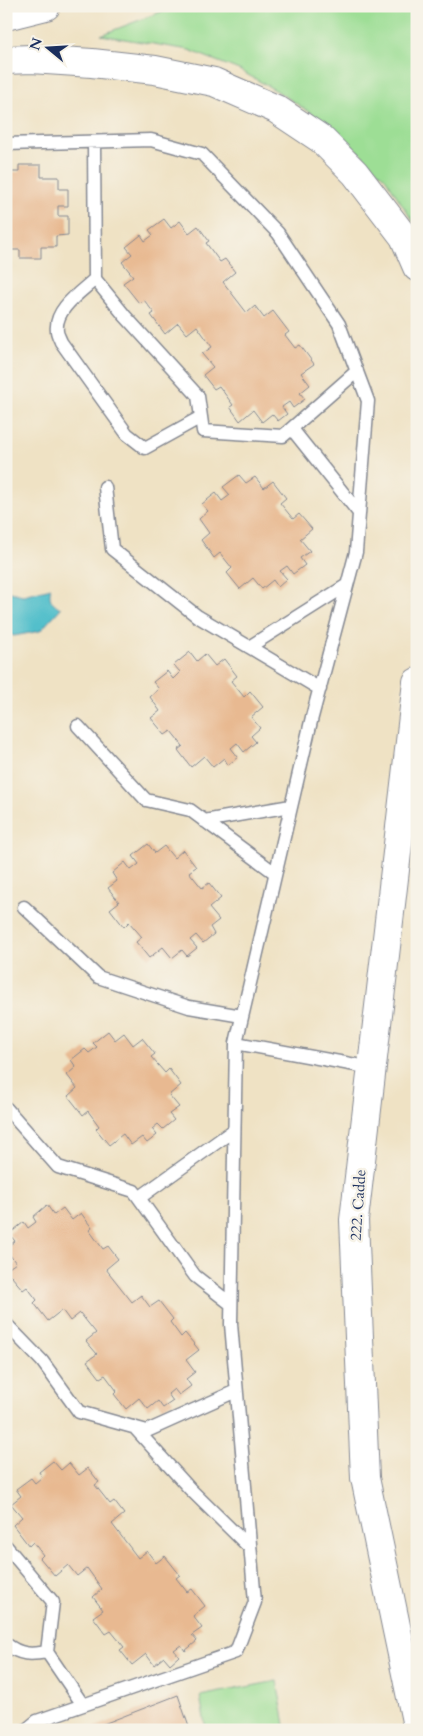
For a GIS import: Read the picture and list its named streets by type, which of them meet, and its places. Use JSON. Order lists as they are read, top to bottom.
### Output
{
  "streets": {
    "main road": ["222. Cadde"]
  },
  "north": "left"
}
